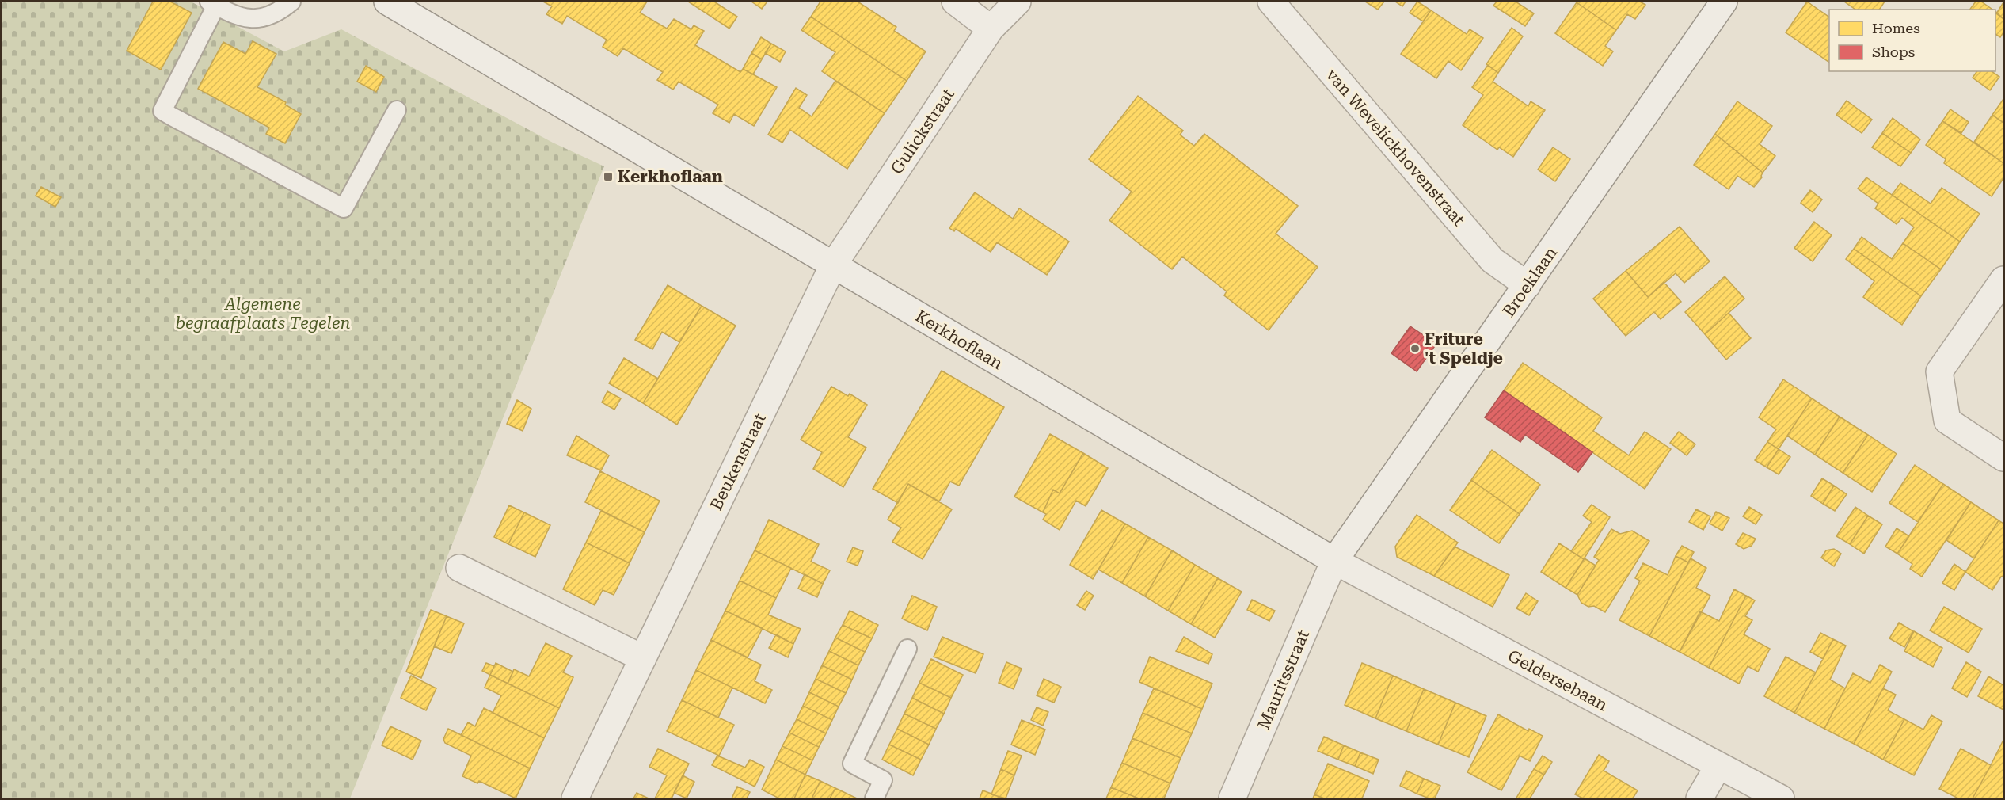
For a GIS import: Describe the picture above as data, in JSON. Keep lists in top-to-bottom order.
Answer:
{
  "streets": {
    "street": [
      "Gulickstraat",
      "van Wevelickhovenstraat",
      "Broeklaan",
      "Kerkhoflaan",
      "Beukenstraat",
      "Mauritsstraat",
      "Geldersebaan"
    ]
  },
  "crossings": [
    ["Gulickstraat", "Kerkhoflaan"],
    ["Gulickstraat", "Beukenstraat"],
    ["van Wevelickhovenstraat", "Broeklaan"],
    ["Broeklaan", "Kerkhoflaan"],
    ["Broeklaan", "Mauritsstraat"],
    ["Broeklaan", "Geldersebaan"],
    ["Kerkhoflaan", "Beukenstraat"],
    ["Kerkhoflaan", "Mauritsstraat"],
    ["Kerkhoflaan", "Geldersebaan"],
    ["Mauritsstraat", "Geldersebaan"]
  ],
  "parks": ["Algemene begraafplaats Tegelen"],
  "places": {
    "transit": ["Kerkhoflaan"],
    "other": ["Friture 't Speldje"]
  },
  "legend": ["Homes", "Shops"]
}
